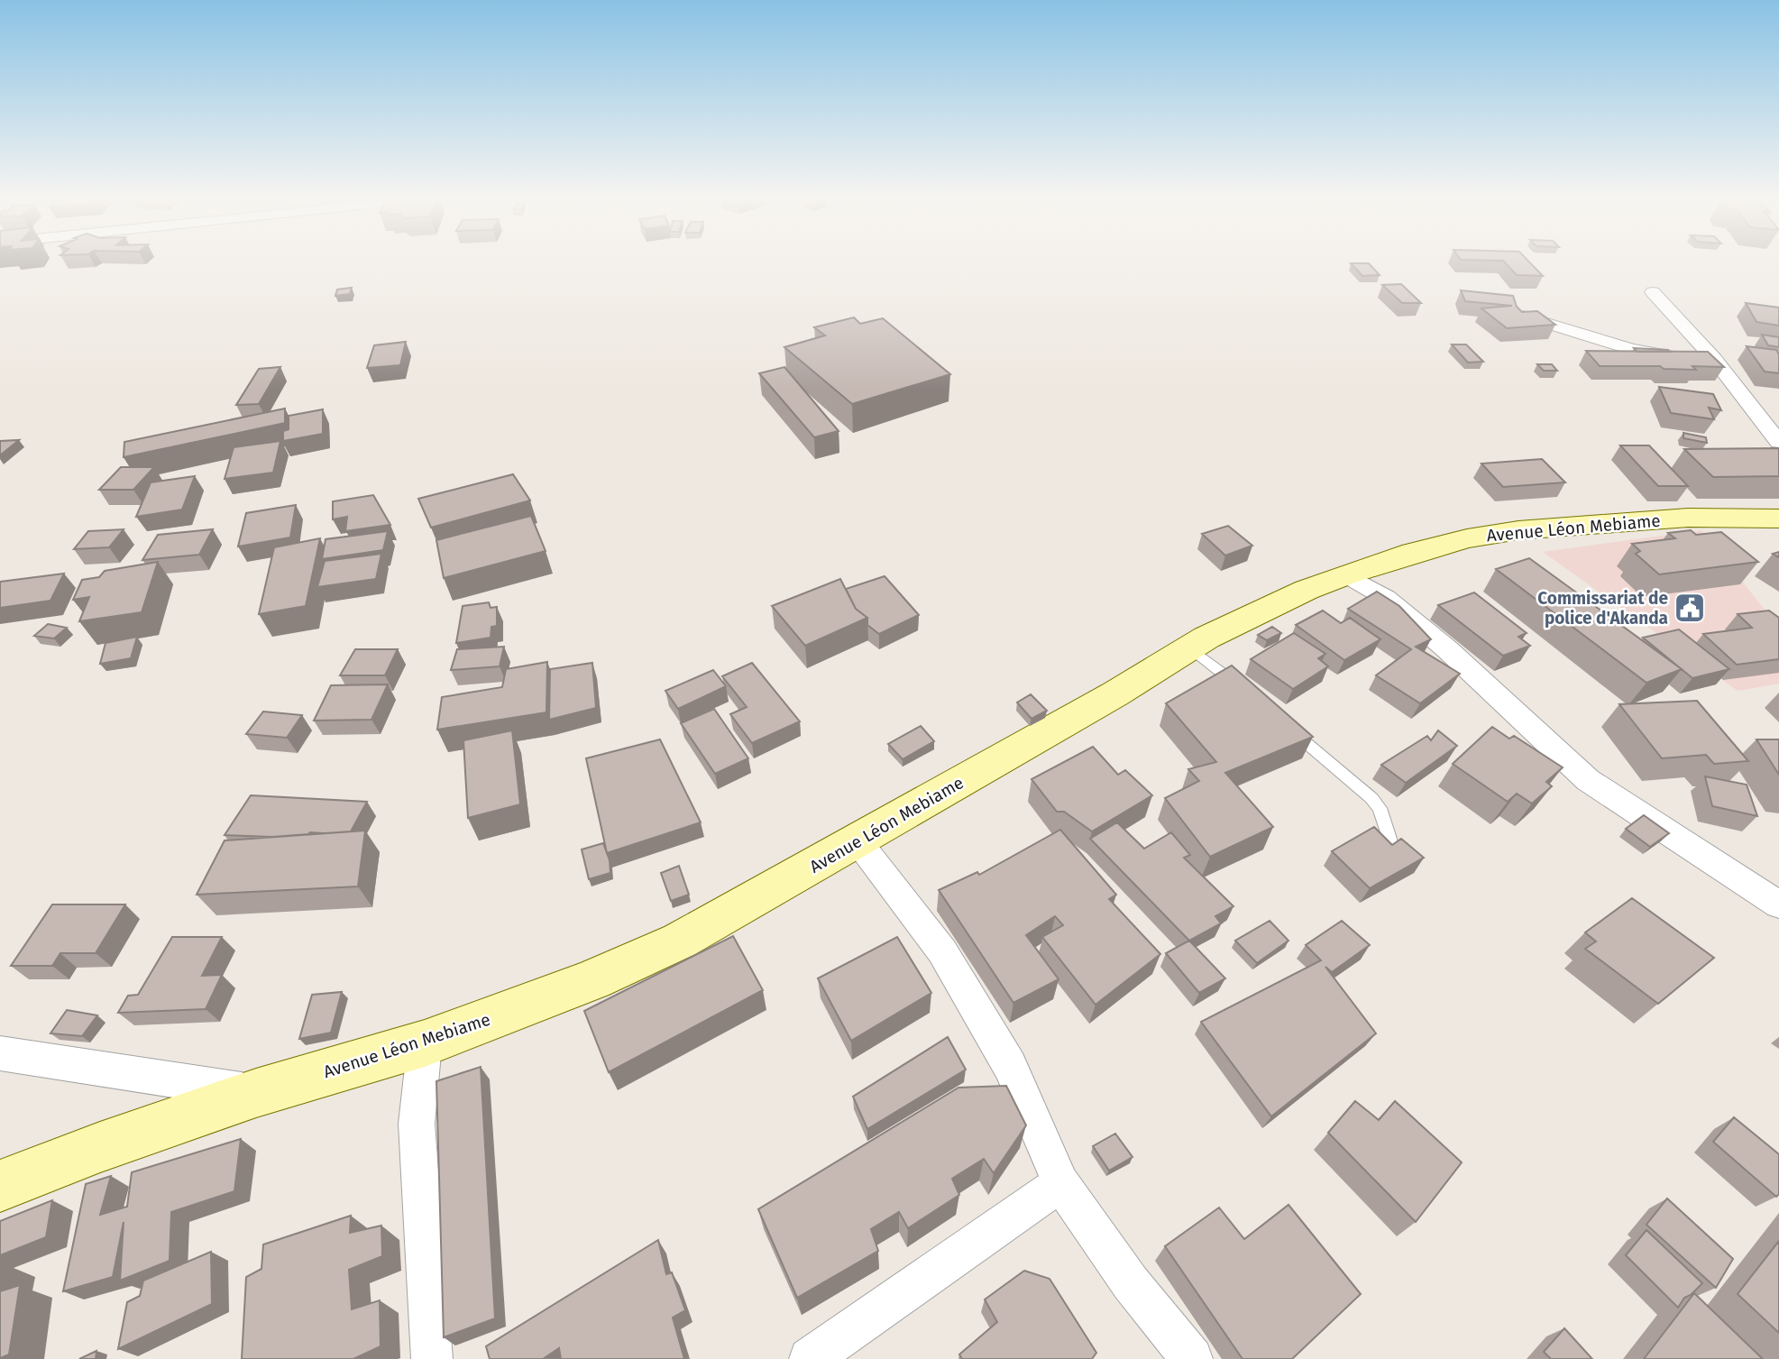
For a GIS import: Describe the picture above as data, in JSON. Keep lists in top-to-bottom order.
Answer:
{
  "streets": {
    "street": ["Avenue Léon Mebiame"]
  },
  "places": {
    "public building": ["Commissariat de police d'Akanda"]
  }
}
